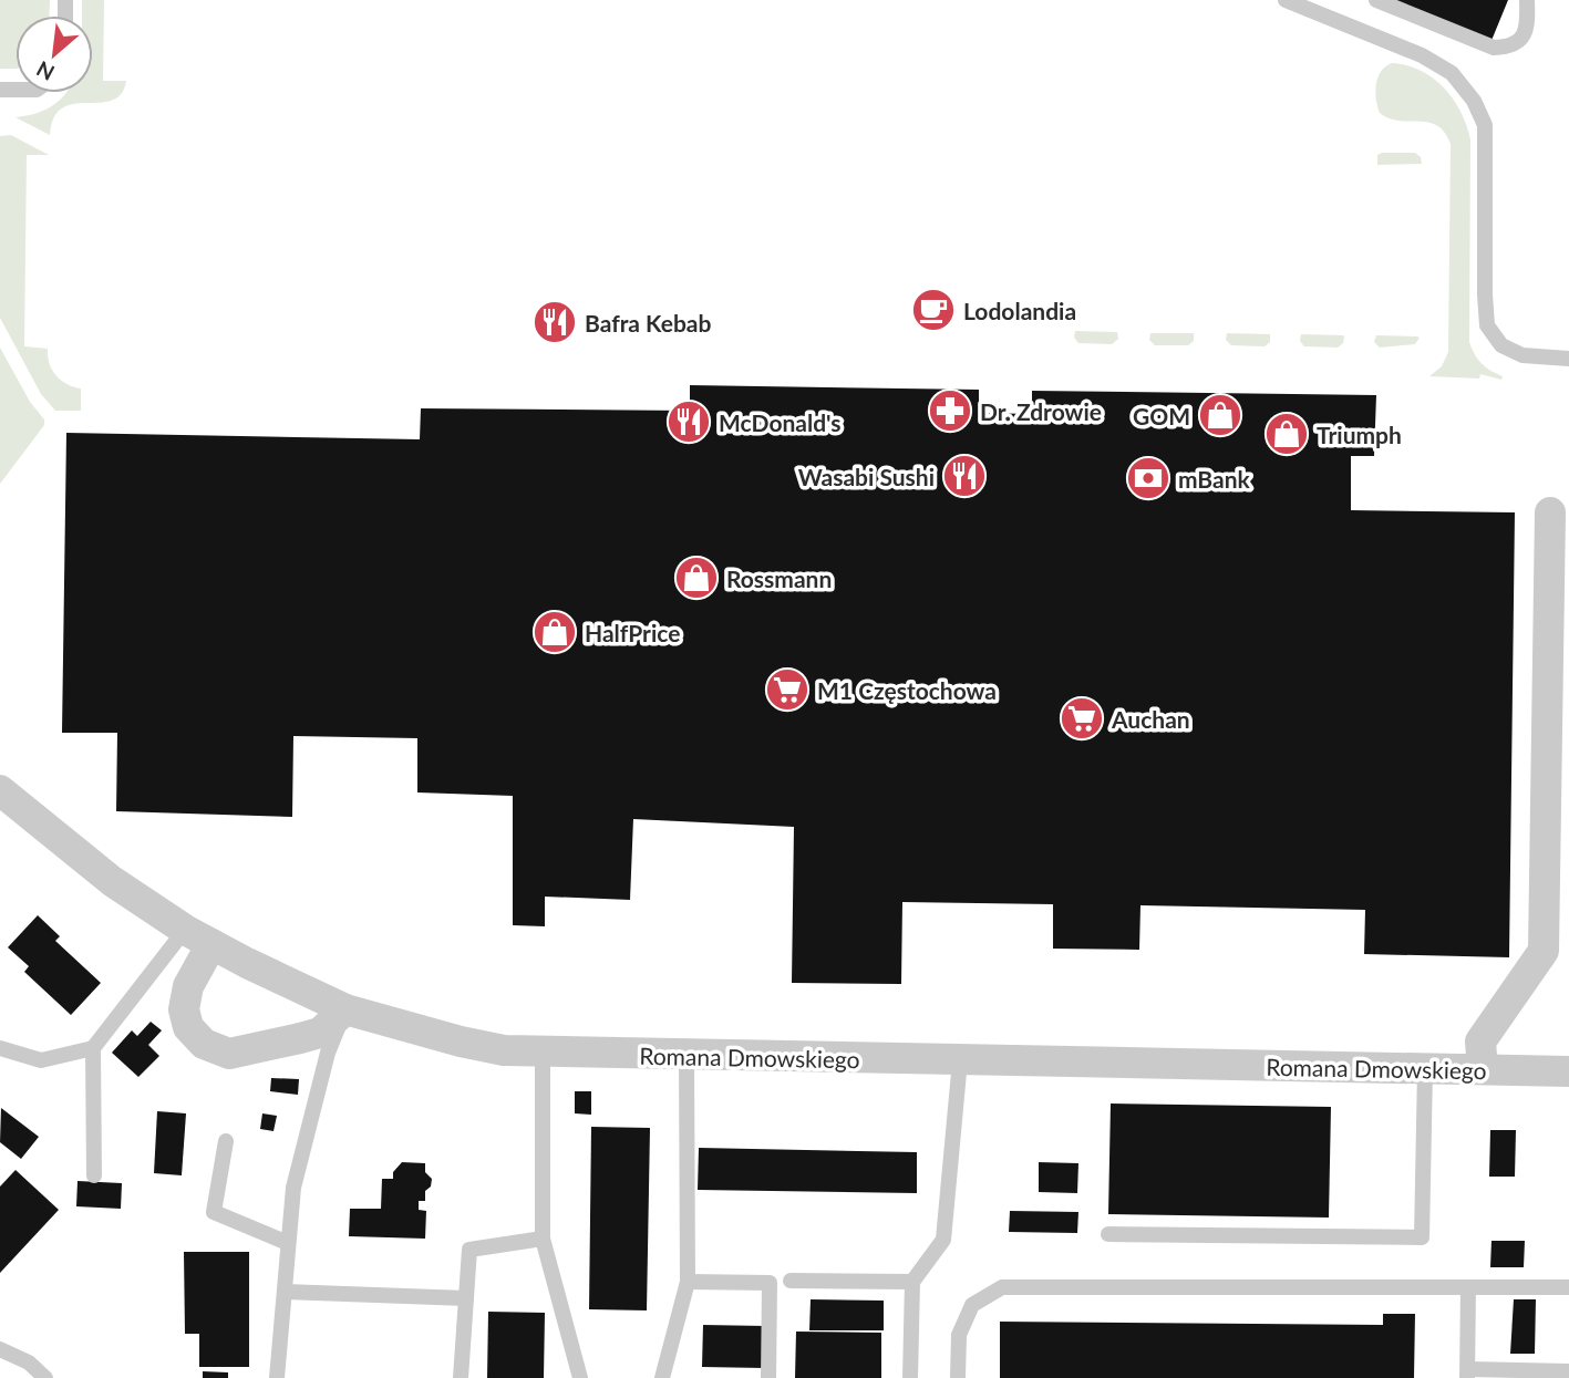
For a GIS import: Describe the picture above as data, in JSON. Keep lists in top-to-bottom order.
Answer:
{
  "streets": {
    "street": ["Romana Dmowskiego"]
  },
  "places": {
    "cafe": ["Lodolandia"],
    "restaurant": ["Bafra Kebab", "McDonald's", "Wasabi Sushi"],
    "pharmacy": ["Dr. Zdrowie"],
    "shop": [
      "GOM",
      "Triumph",
      "Rossmann",
      "HalfPrice"
    ],
    "bank": ["mBank"],
    "supermarket": ["M1 Częstochowa", "Auchan"]
  },
  "north": "bottom left"
}
